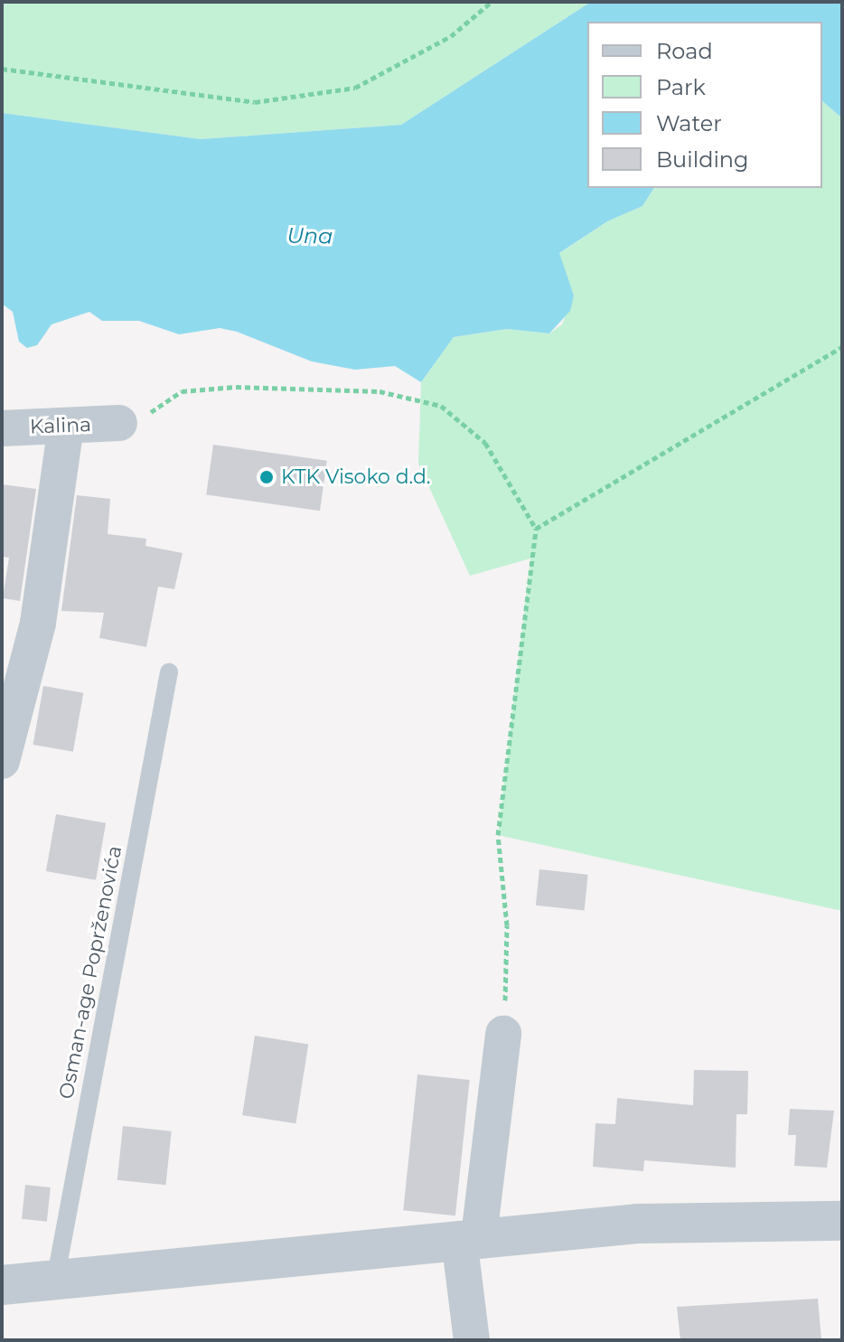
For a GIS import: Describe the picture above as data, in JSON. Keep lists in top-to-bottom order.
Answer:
{
  "streets": {
    "street": ["Kalina"],
    "lane": ["Osman-age Poprženovića"]
  },
  "water": ["Una"],
  "places": ["KTK Visoko d.d."],
  "legend": [
    "Road",
    "Park",
    "Water",
    "Building"
  ]
}
